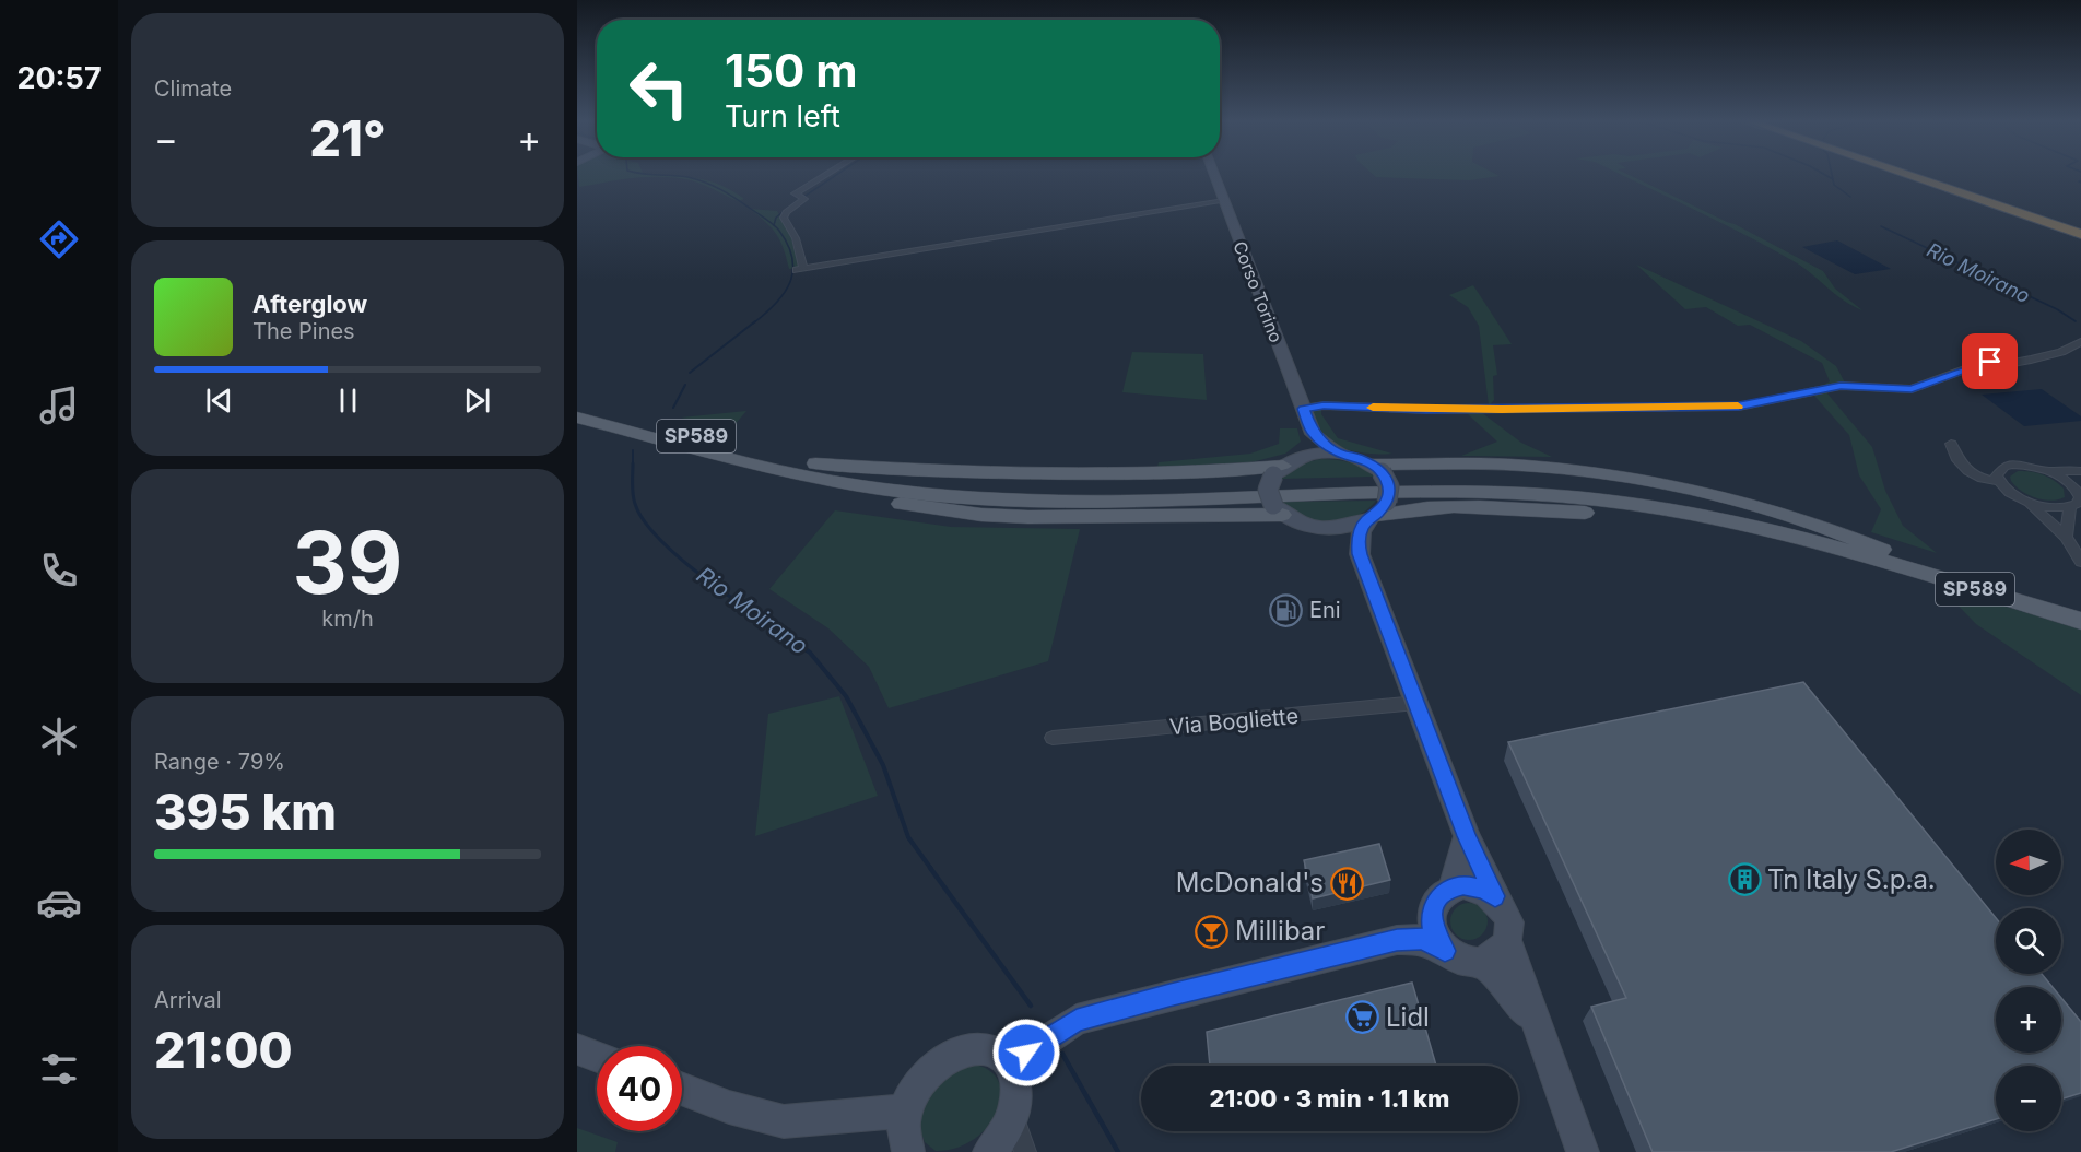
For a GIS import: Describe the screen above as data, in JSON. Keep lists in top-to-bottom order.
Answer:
{
  "streets": {
    "main road": ["Corso Torino", "SP589"],
    "street": ["Via Bogliette"]
  },
  "water": ["Rio Moirano"],
  "places": {
    "fuel station": ["Eni"],
    "building": ["Tn Italy S.p.a."],
    "restaurant": ["McDonald's"],
    "bar": ["Millibar"],
    "supermarket": ["Lidl"]
  },
  "north": "left",
  "page": {
    "tabs": "20:57",
    "tile": [
      "Climate",
      ["39", "km/h"],
      ["Range · 79%", "395 km"],
      ["Arrival", "21:00"]
    ],
    "turn": ["150 m", "Turn left"],
    "heat": ["−", "21°", "+"],
    "song": ["Afterglow", "The Pines"],
    "map_buttons": ["+", "−"],
    "limit": "40",
    "trip": "21:00 · 3 min · 1.1 km"
  }
}
